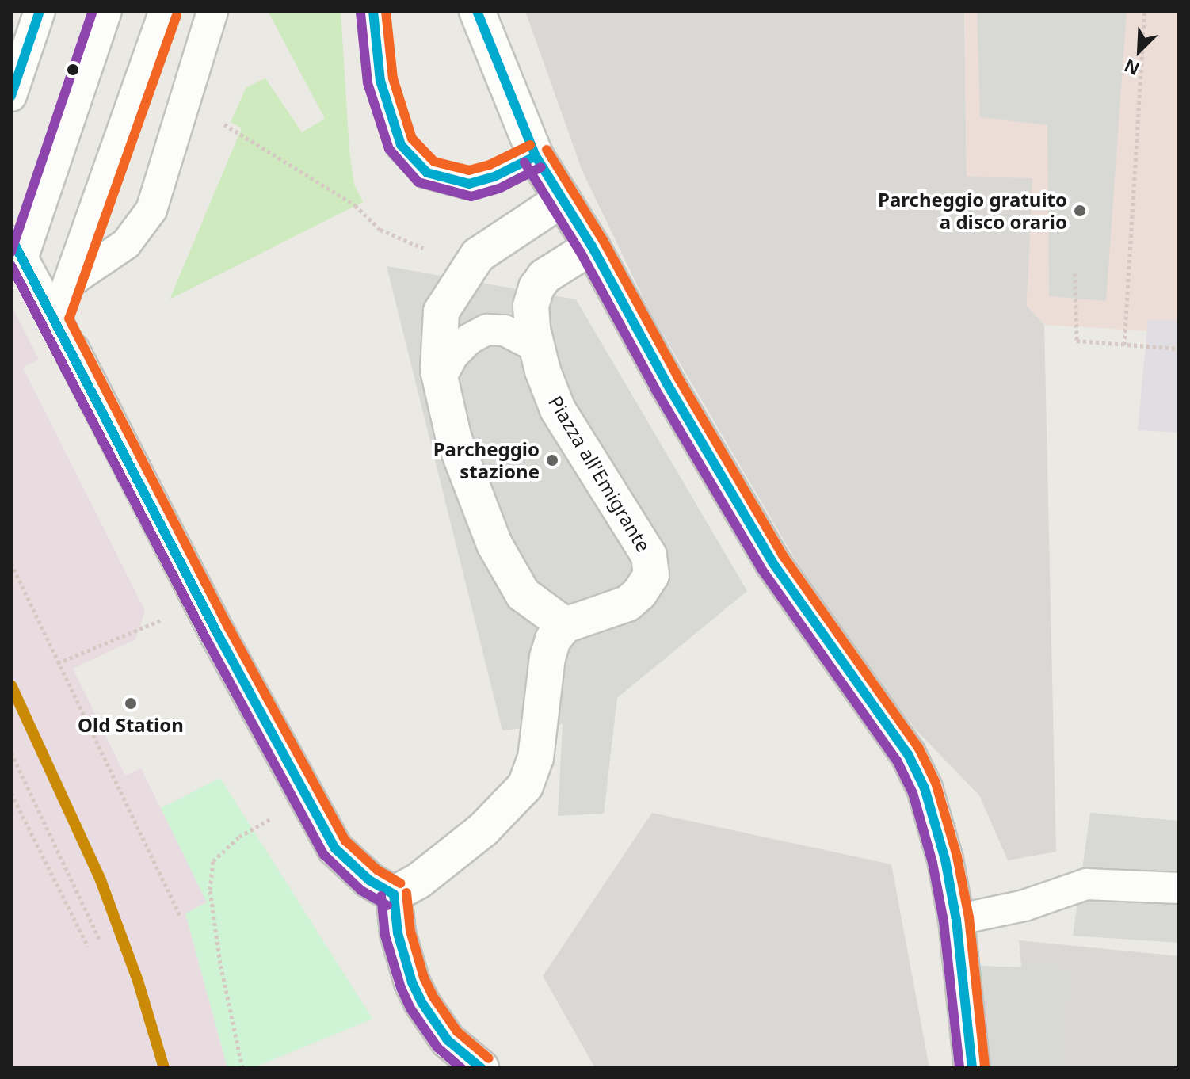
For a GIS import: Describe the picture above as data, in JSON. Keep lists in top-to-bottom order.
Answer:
{
  "streets": {
    "street": ["Piazza all'Emigrante"]
  },
  "places": ["Parcheggio gratuito a disco orario", "Parcheggio stazione", "Old Station"],
  "north": "bottom left"
}
